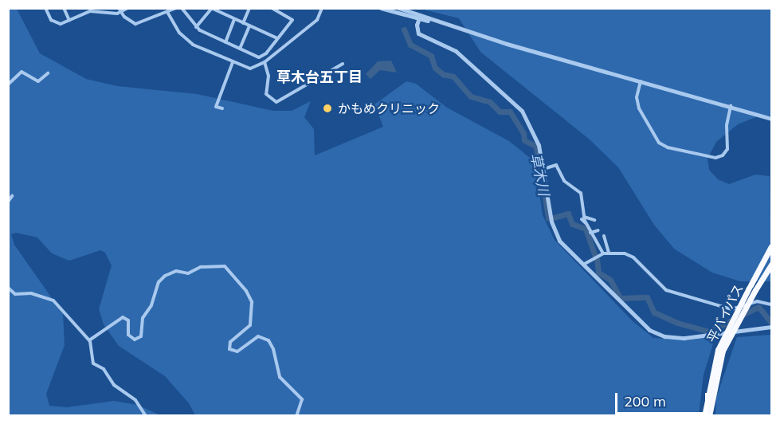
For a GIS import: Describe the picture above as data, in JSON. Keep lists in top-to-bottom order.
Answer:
{
  "streets": {
    "highway": ["平バイパス"]
  },
  "districts": ["草木台五丁目"],
  "water": ["草木川"],
  "places": ["かもめクリニック"],
  "scale_bar": "200 m"
}
